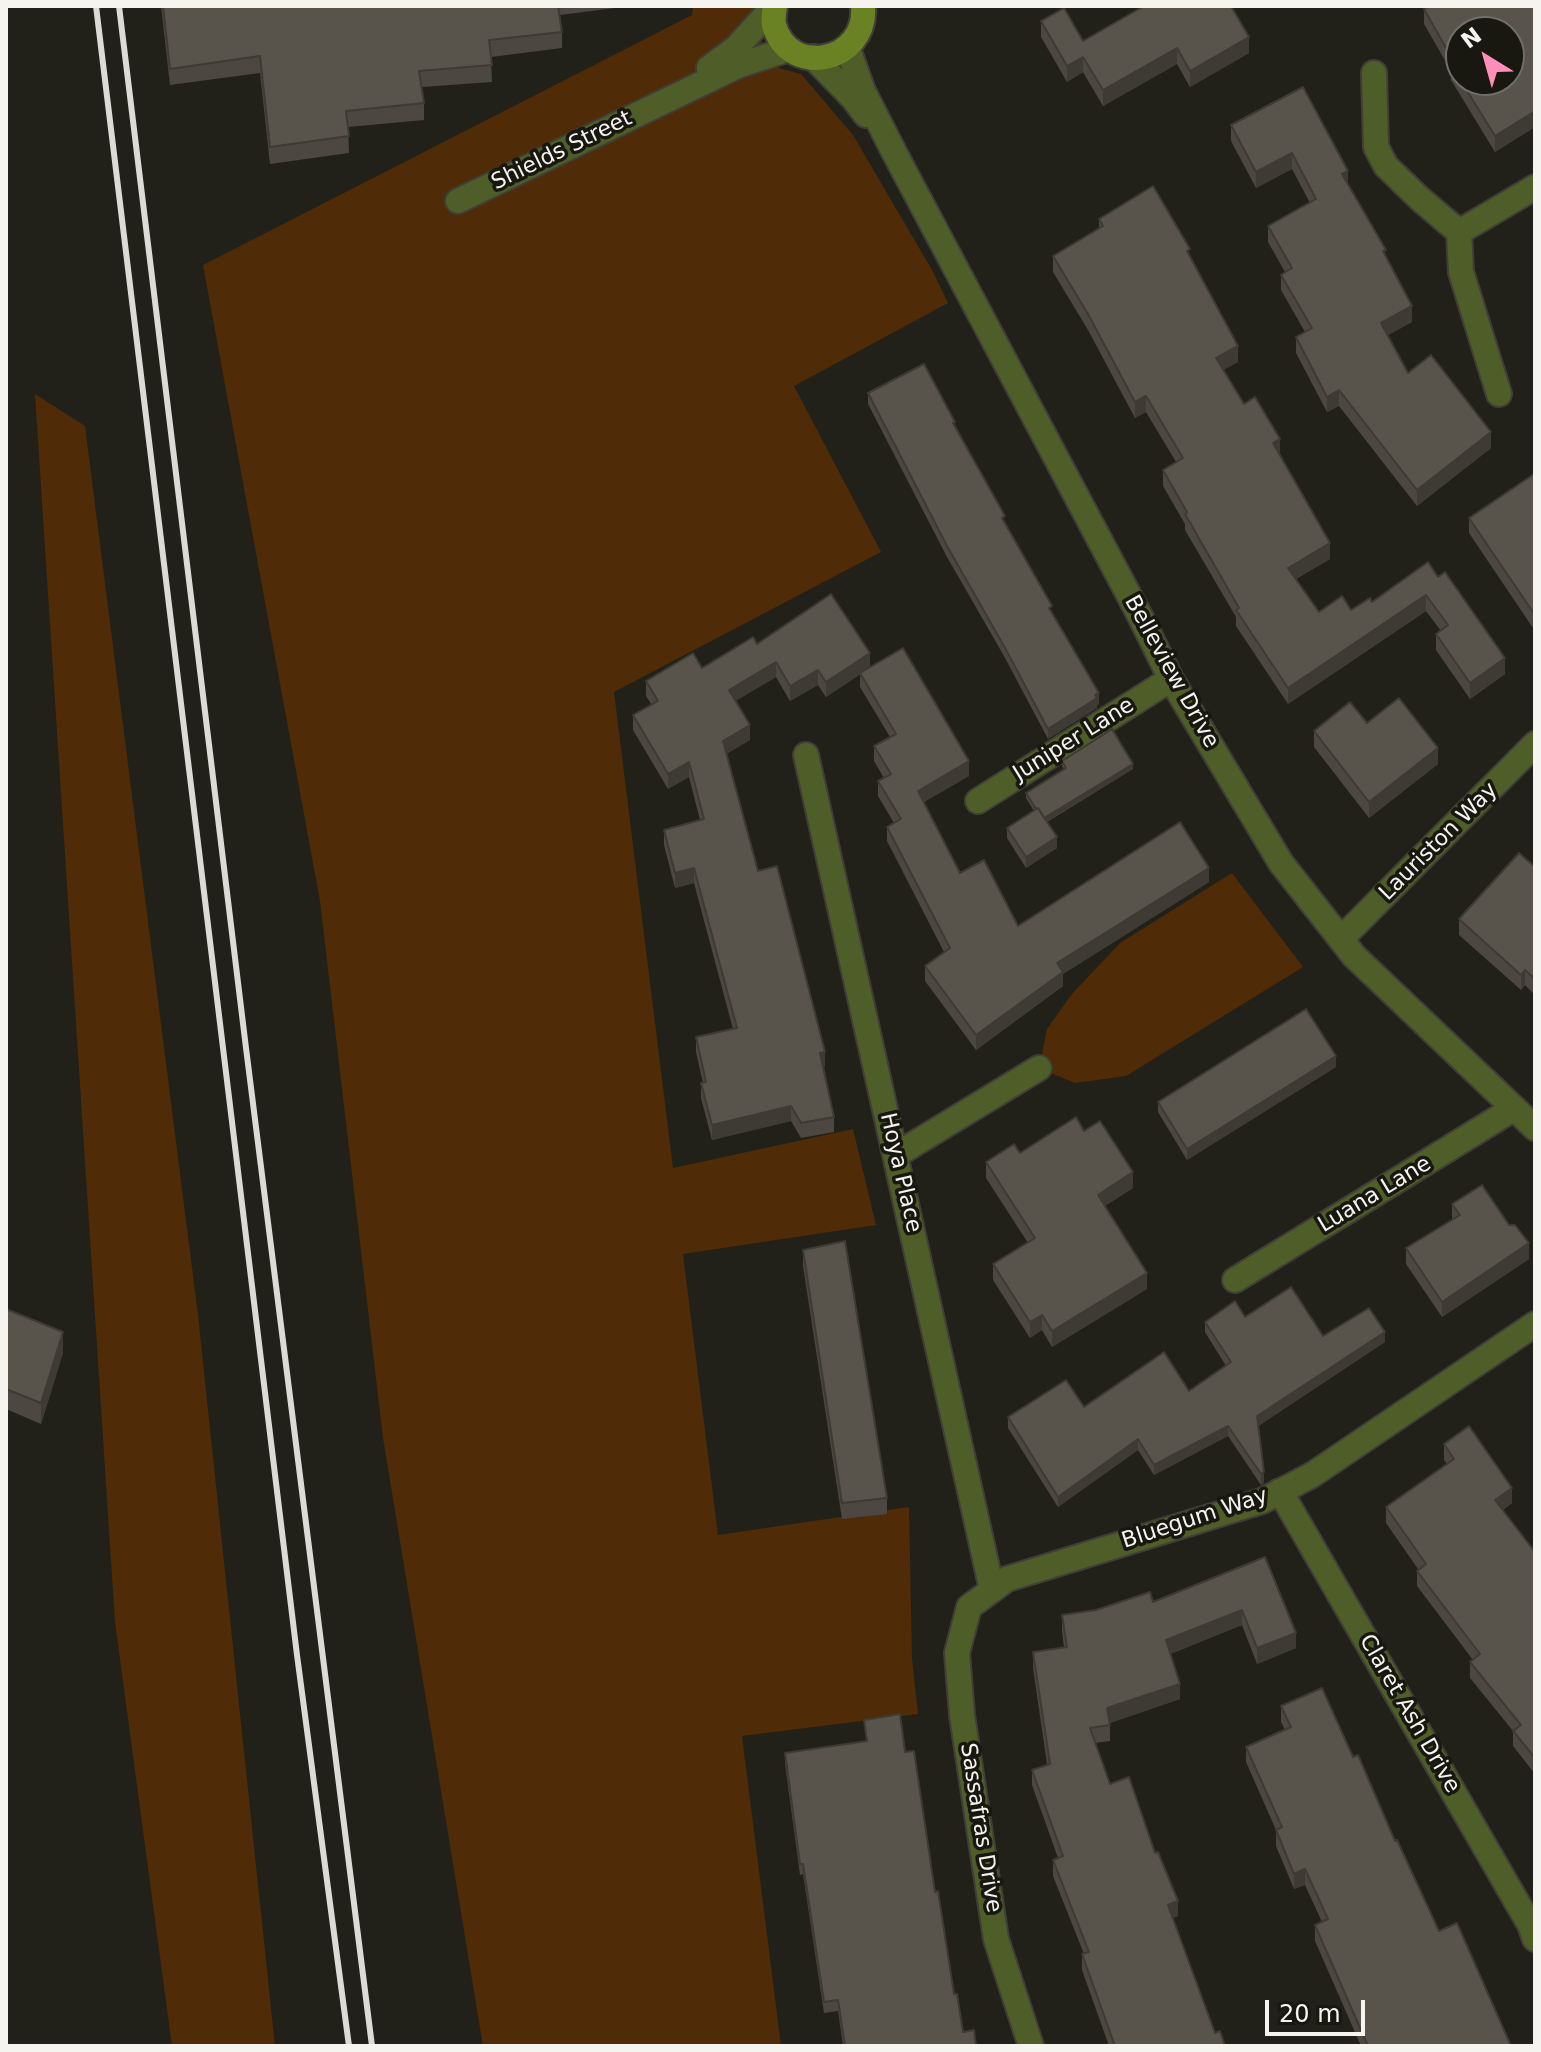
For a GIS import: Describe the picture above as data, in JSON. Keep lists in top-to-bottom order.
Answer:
{
  "streets": {
    "street": [
      "Shields Street",
      "Belleview Drive",
      "Juniper Lane",
      "Lauriston Way",
      "Hoya Place",
      "Luana Lane",
      "Bluegum Way",
      "Claret Ash Drive",
      "Sassafras Drive"
    ]
  },
  "crossings": [
    ["Belleview Drive", "Juniper Lane"],
    ["Belleview Drive", "Lauriston Way"],
    ["Belleview Drive", "Luana Lane"],
    ["Hoya Place", "Bluegum Way"],
    ["Bluegum Way", "Claret Ash Drive"],
    ["Bluegum Way", "Sassafras Drive"]
  ],
  "scale_bar": "20 m",
  "north": "top left"
}
